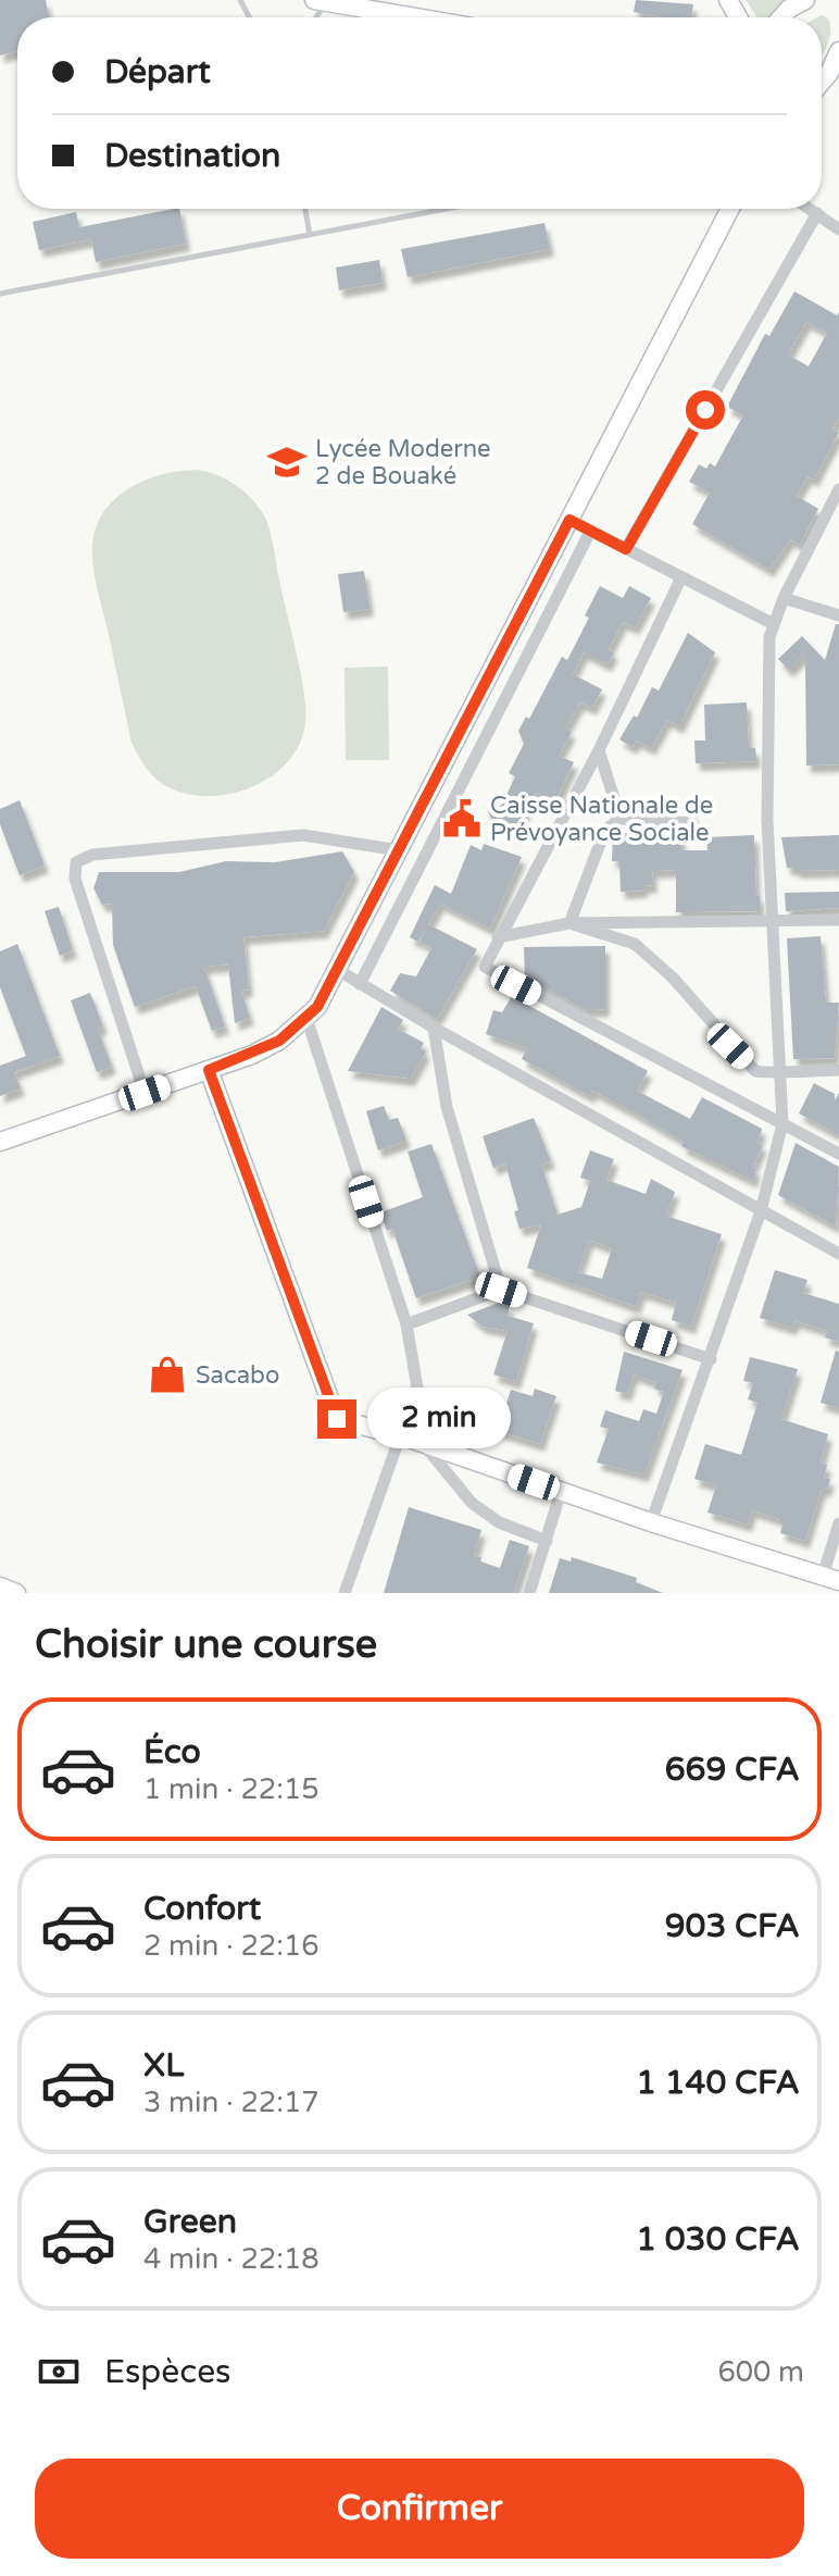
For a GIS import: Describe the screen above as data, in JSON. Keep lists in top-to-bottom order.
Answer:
{
  "places": {
    "school or university": ["Lycée Moderne 2 de Bouaké"],
    "public building": ["Caisse Nationale de Prévoyance Sociale"],
    "shop": ["Sacabo"]
  },
  "page": {
    "banner": ["Départ", "Destination"],
    "bubble": "2 min",
    "heading": "Choisir une course",
    "list": [
      {
        "name": "Éco",
        "note": "1 min · 22:15",
        "value": "669 CFA"
      },
      {
        "name": "Confort",
        "note": "2 min · 22:16",
        "value": "903 CFA"
      },
      {
        "name": "XL",
        "note": "3 min · 22:17",
        "value": "1 140 CFA"
      },
      {
        "name": "Green",
        "note": "4 min · 22:18",
        "value": "1 030 CFA"
      }
    ],
    "pay": ["Espèces", "600 m"],
    "buttons": "Confirmer"
  }
}
